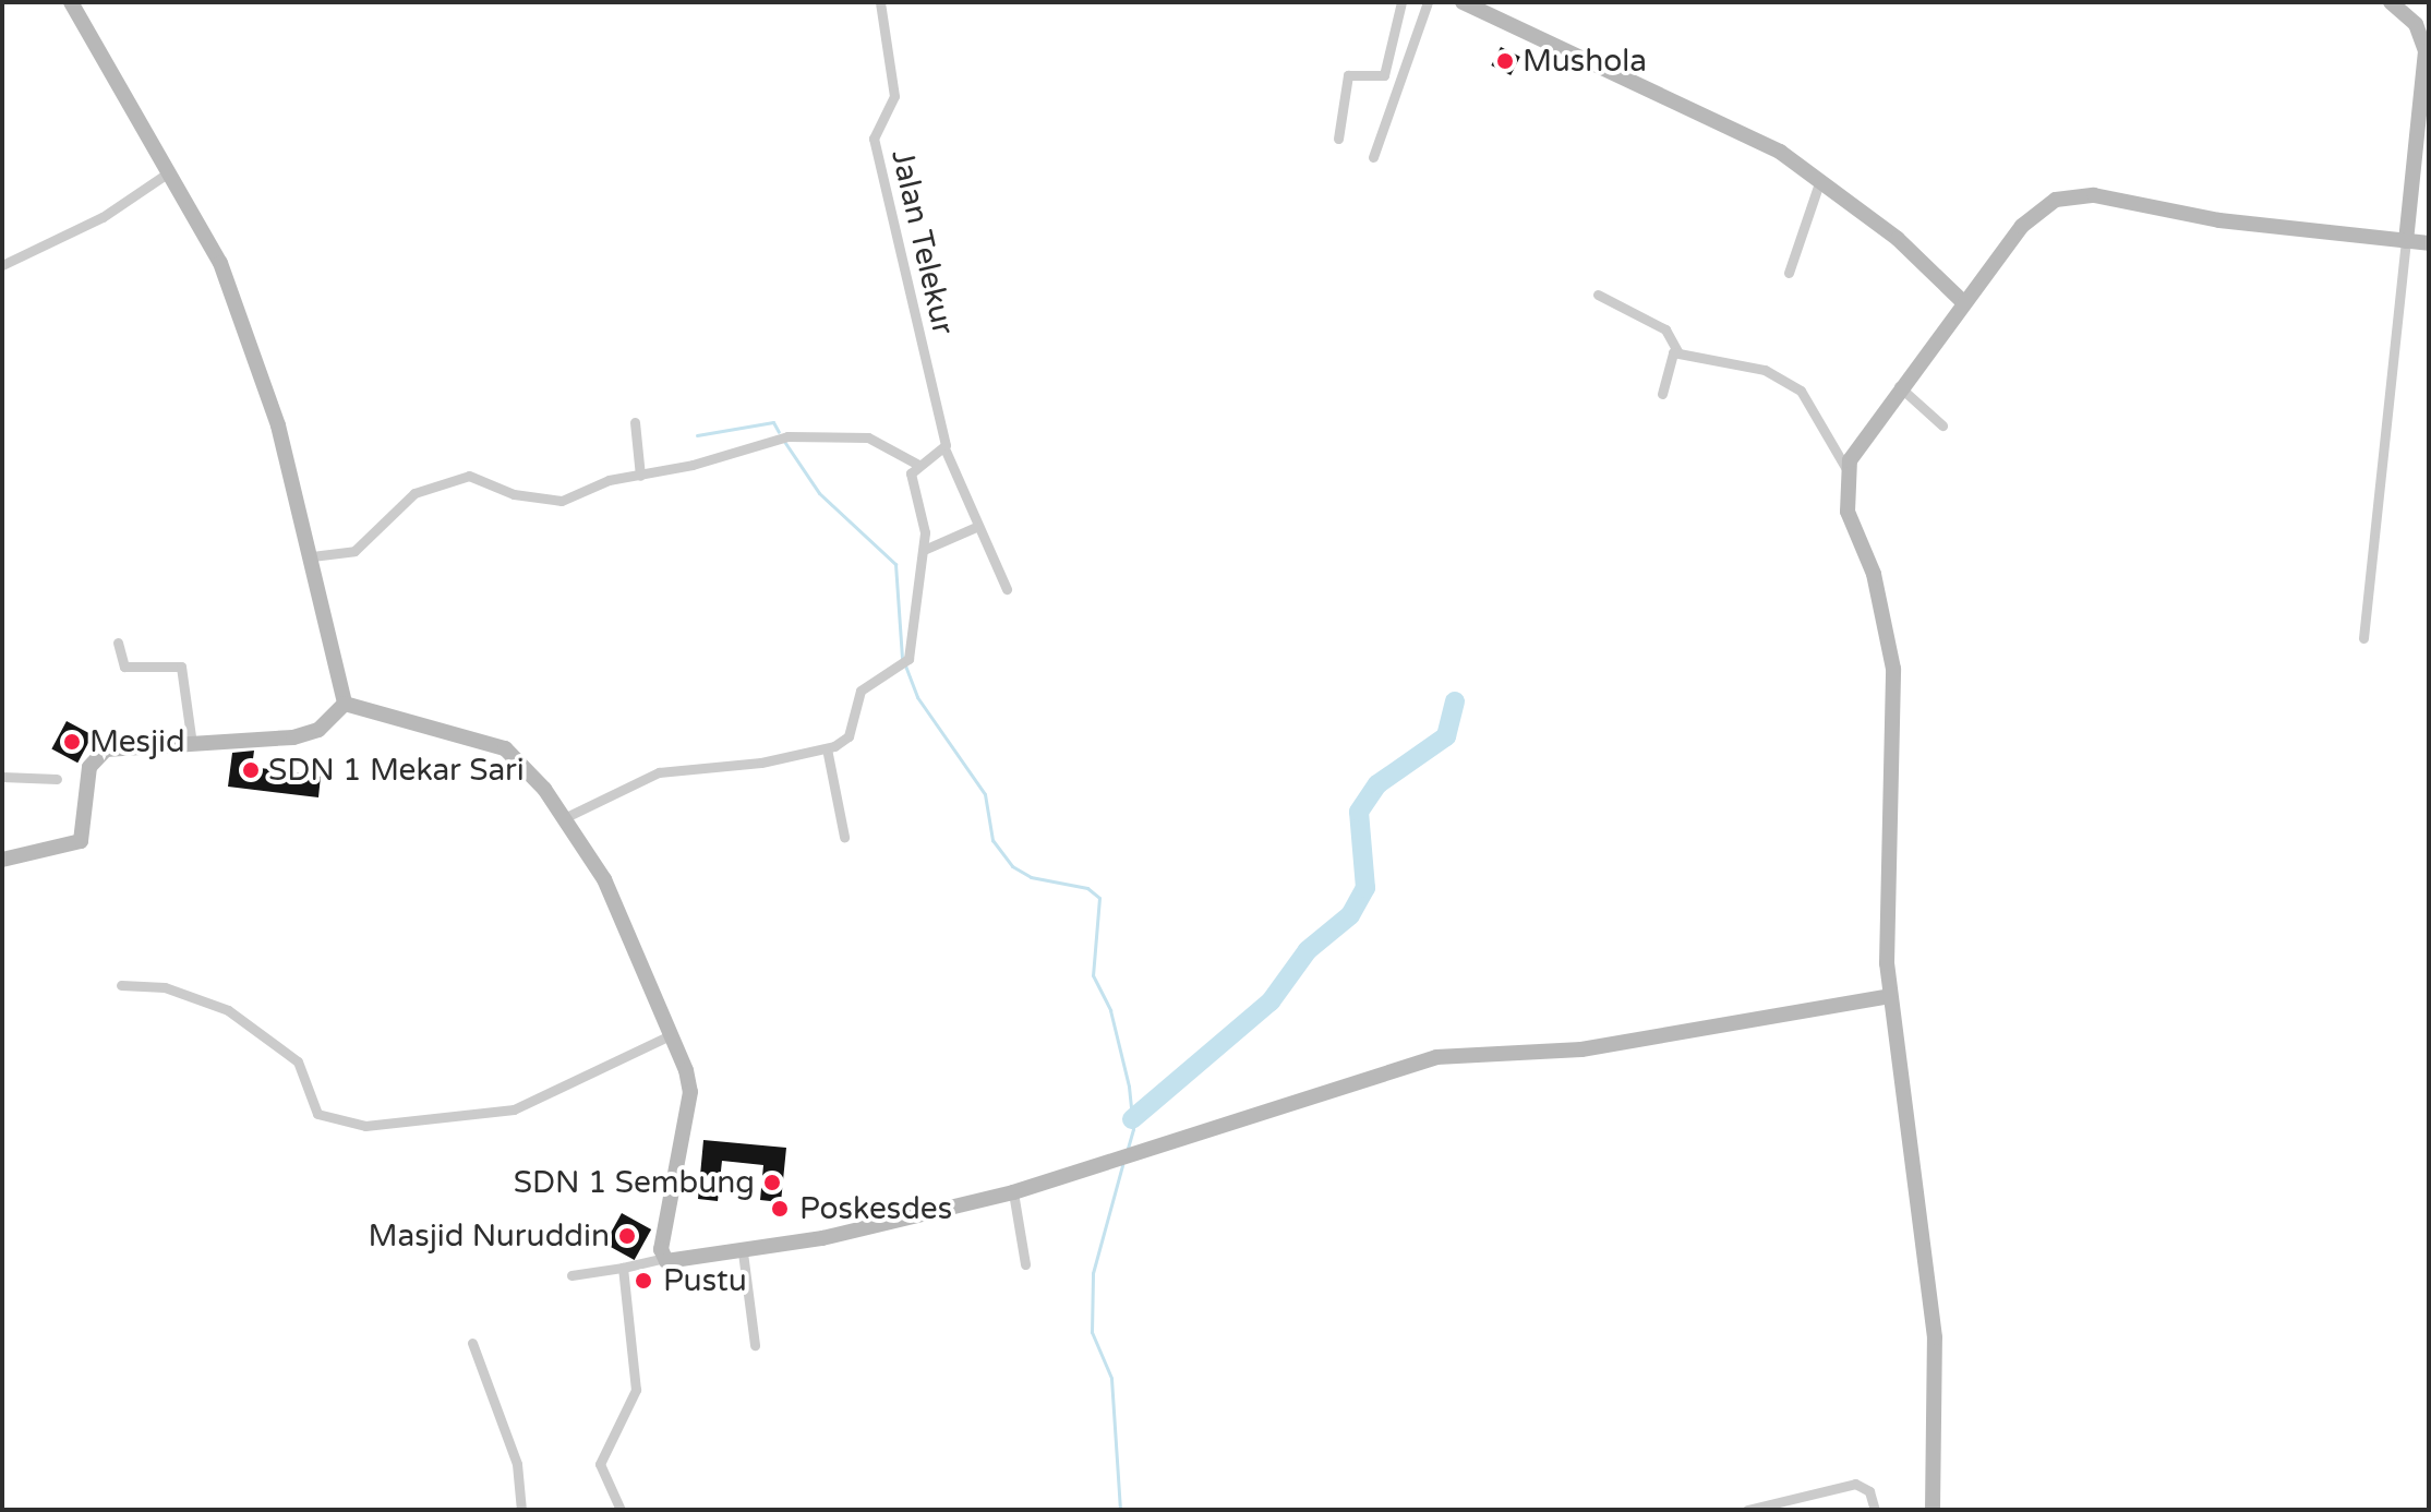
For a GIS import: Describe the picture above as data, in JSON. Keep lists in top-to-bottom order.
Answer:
{
  "streets": {
    "street": ["Jalan Telekur"]
  },
  "places": [
    "Mushola",
    "Mesjid",
    "SDN 1 Mekar Sari",
    "SDN 1 Sembung",
    "Poskesdes",
    "Masjid Nuruddin",
    "Pustu"
  ]
}
